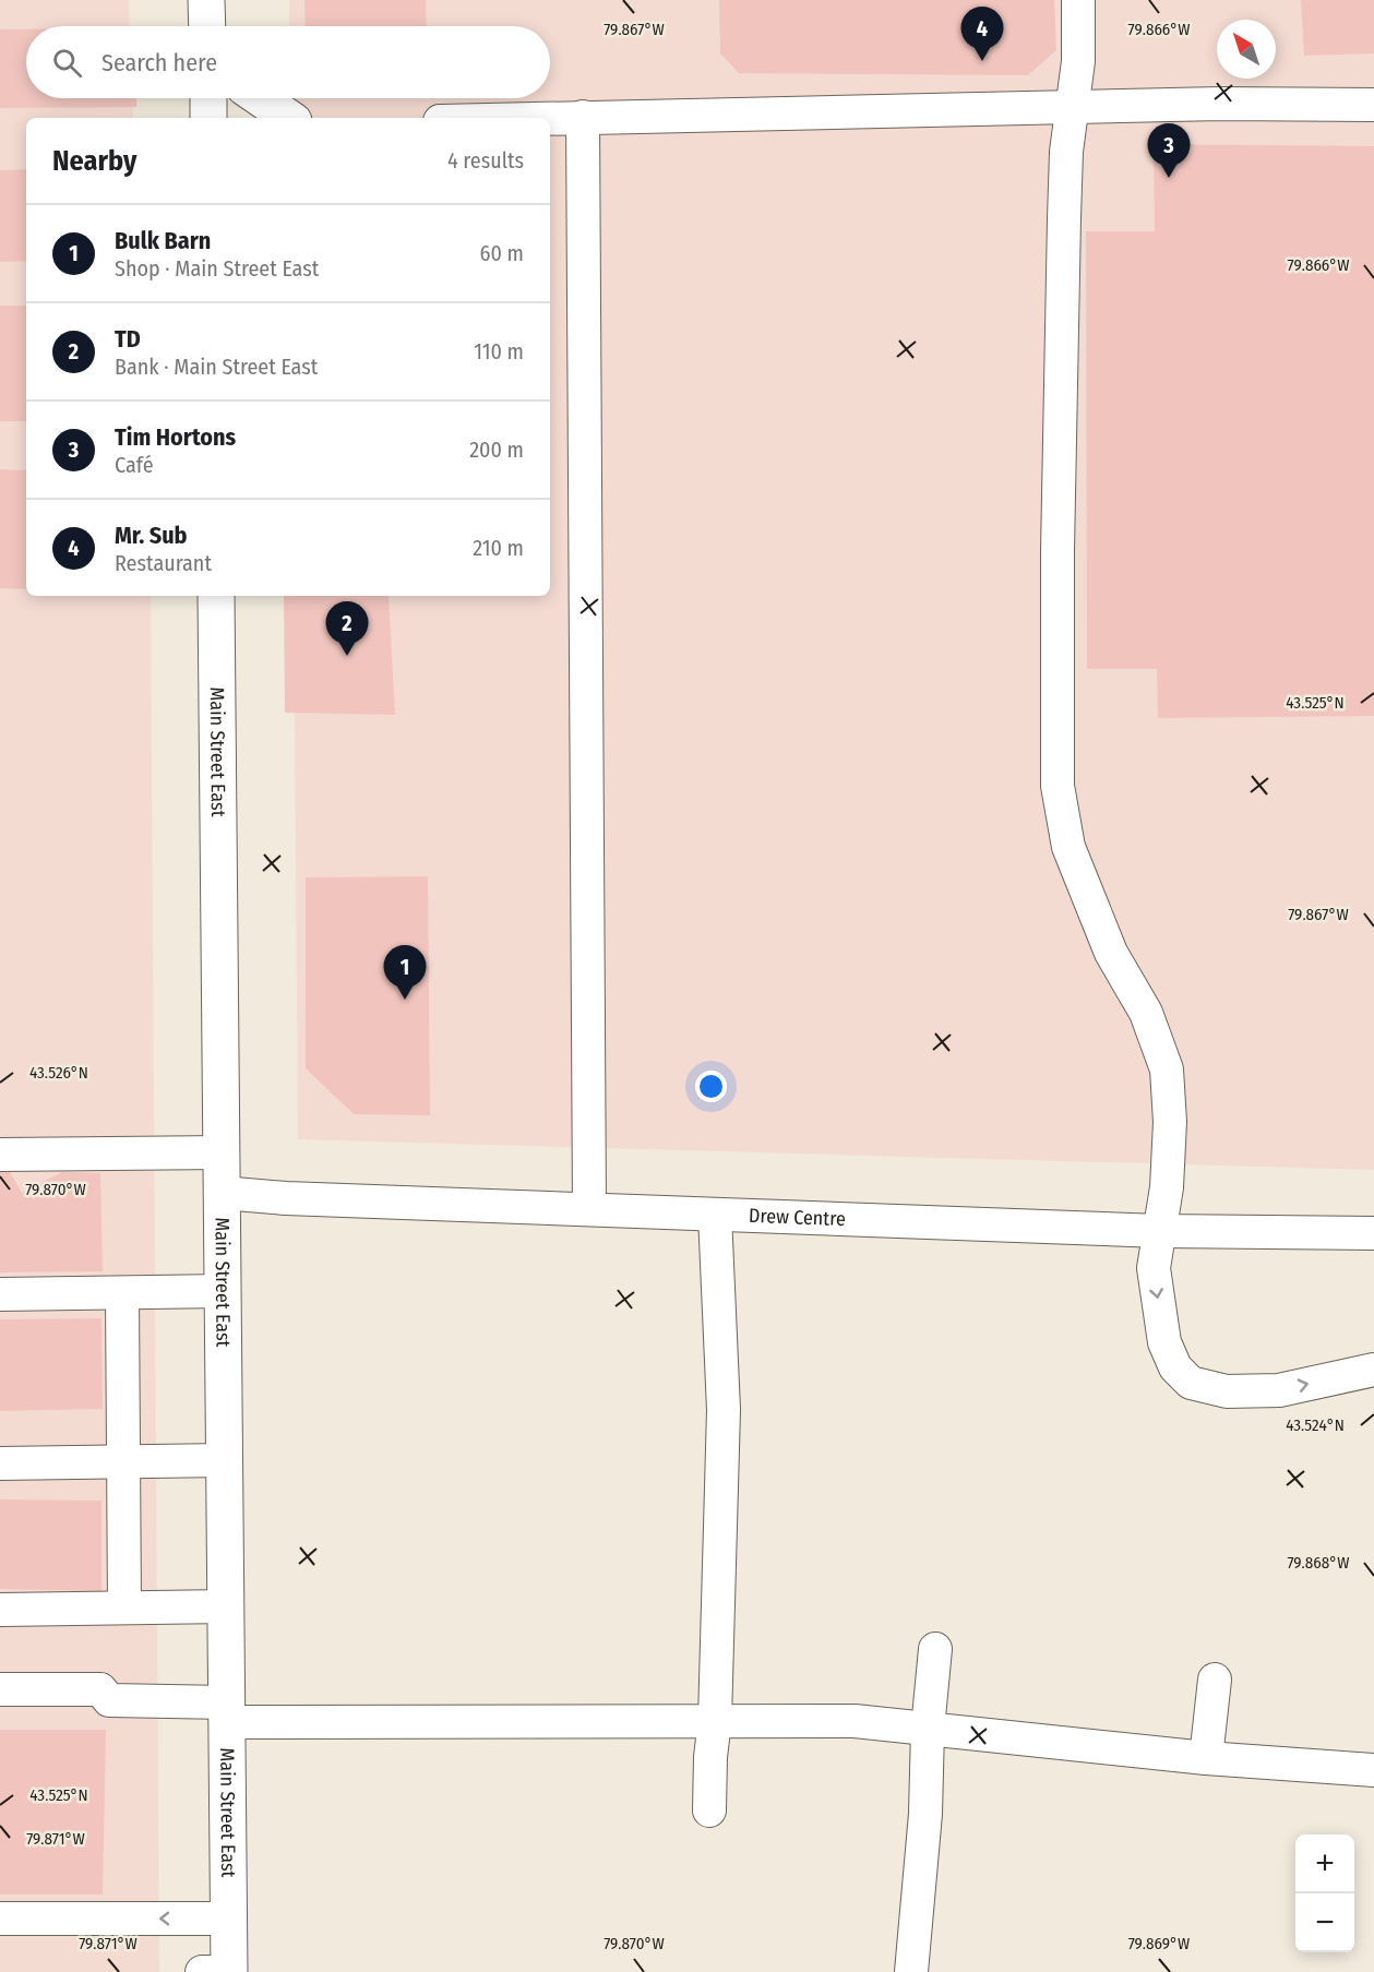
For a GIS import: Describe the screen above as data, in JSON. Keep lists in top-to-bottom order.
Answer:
{
  "streets": {
    "main road": ["Main Street East"],
    "street": ["Drew Centre"]
  },
  "crossings": [
    ["Main Street East", "Drew Centre"]
  ],
  "north": "top left",
  "page": {
    "pins": [
      "4",
      "3",
      "2",
      "1"
    ],
    "search": "Search here",
    "heading": ["Nearby", "4 results"],
    "list": [
      {
        "mark": "1",
        "name": "Bulk Barn",
        "note": "Shop · Main Street East",
        "value": "60 m"
      },
      {
        "mark": "2",
        "name": "TD",
        "note": "Bank · Main Street East",
        "value": "110 m"
      },
      {
        "mark": "3",
        "name": "Tim Hortons",
        "note": "Café",
        "value": "200 m"
      },
      {
        "mark": "4",
        "name": "Mr. Sub",
        "note": "Restaurant",
        "value": "210 m"
      }
    ],
    "map_buttons": ["+", "−"]
  },
  "coordinates": [
    "79.866°W",
    "79.867°W",
    "43.525°N",
    "43.526°N",
    "79.870°W",
    "43.524°N",
    "79.868°W",
    "79.871°W",
    "79.869°W"
  ]
}
